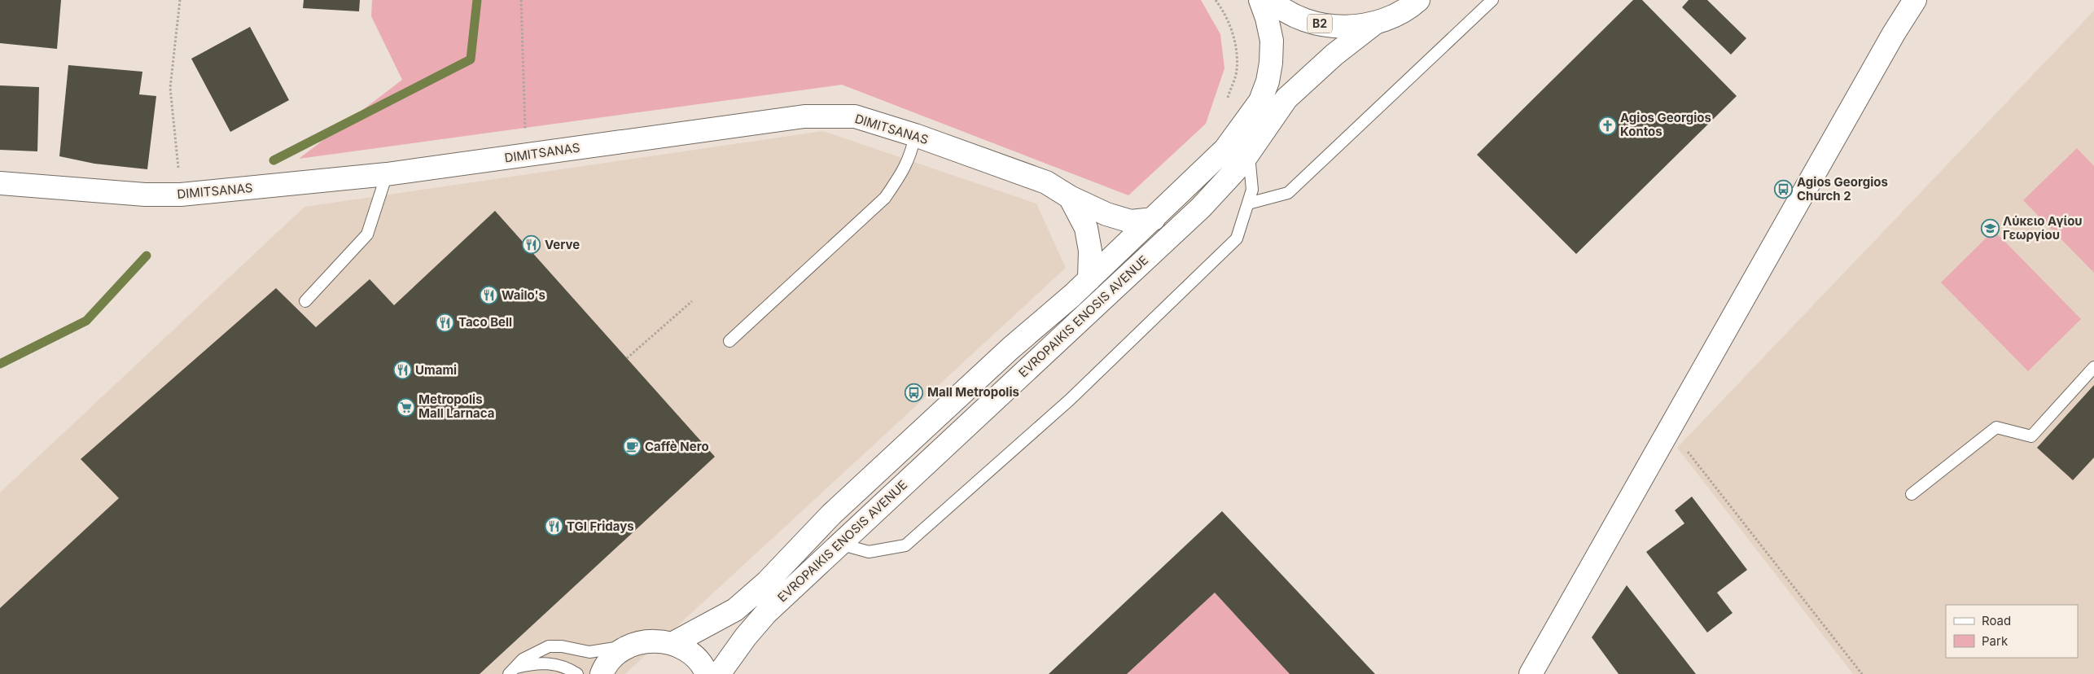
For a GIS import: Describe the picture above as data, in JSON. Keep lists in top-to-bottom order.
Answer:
{
  "streets": {
    "main road": ["B2", "DIMITSANAS", "EVROPAIKIS ENOSIS AVENUE"]
  },
  "crossings": [
    ["B2", "EVROPAIKIS ENOSIS AVENUE"],
    ["DIMITSANAS", "EVROPAIKIS ENOSIS AVENUE"]
  ],
  "places": {
    "church": ["Agios Georgios Kontos"],
    "bus stop": ["Agios Georgios Church 2", "Mall Metropolis"],
    "school or university": ["Λύκειο Αγίου Γεωργίου"],
    "restaurant": [
      "Verve",
      "Wailo's",
      "Taco Bell",
      "Umami",
      "TGI Fridays"
    ],
    "supermarket": ["Metropolis Mall Larnaca"],
    "cafe": ["Caffè Nero"]
  },
  "legend": ["Road", "Park"]
}
